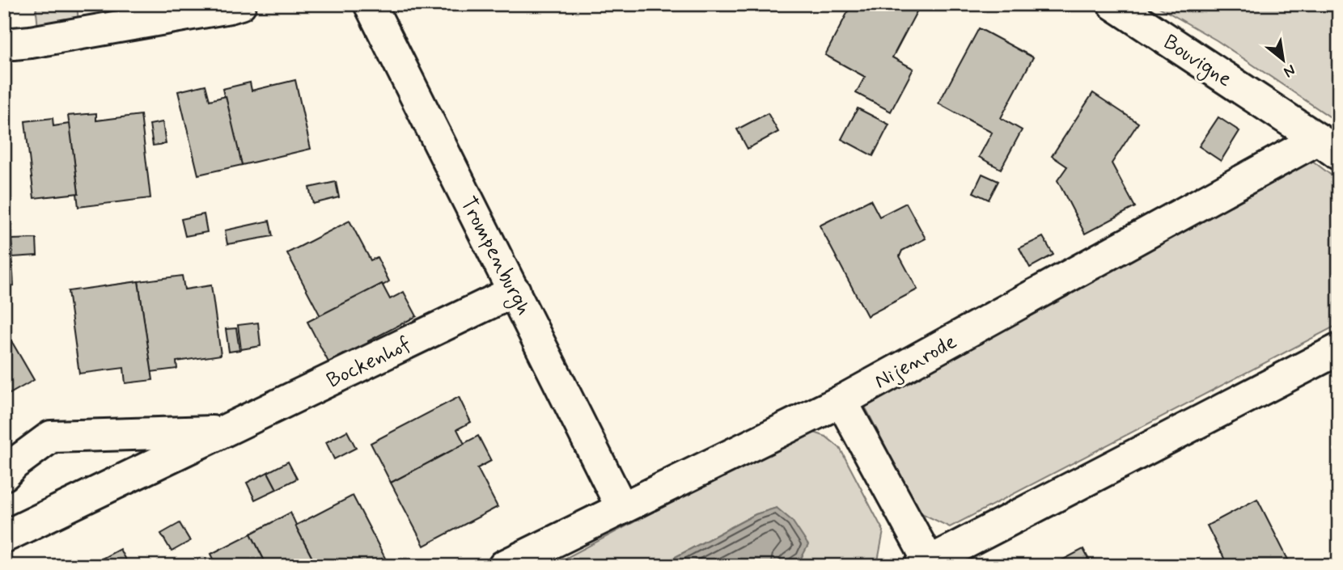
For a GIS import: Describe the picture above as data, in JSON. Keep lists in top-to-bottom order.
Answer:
{
  "streets": {
    "street": [
      "Bouvigne",
      "Trompenburgh",
      "Nijenrode",
      "Bockenhof"
    ]
  },
  "crossings": [
    ["Bouvigne", "Nijenrode"],
    ["Trompenburgh", "Nijenrode"],
    ["Trompenburgh", "Bockenhof"]
  ],
  "north": "bottom right"
}
